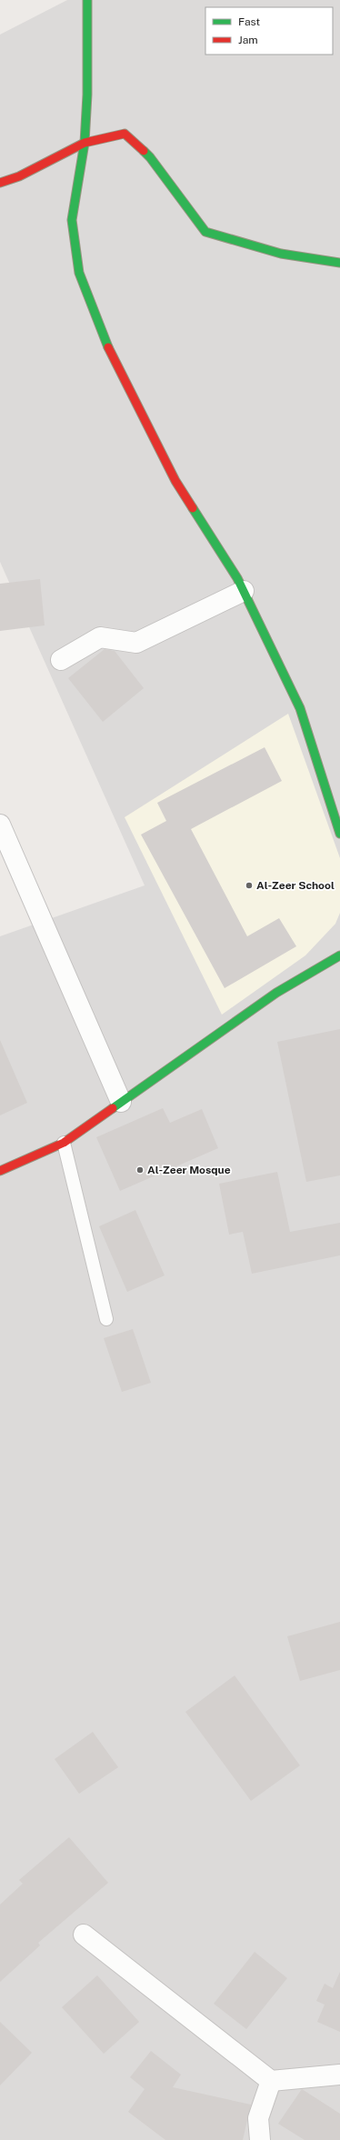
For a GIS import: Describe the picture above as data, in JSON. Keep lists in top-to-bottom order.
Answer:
{
  "places": ["Al-Zeer School", "Al-Zeer Mosque"],
  "legend": ["Fast", "Jam"]
}
